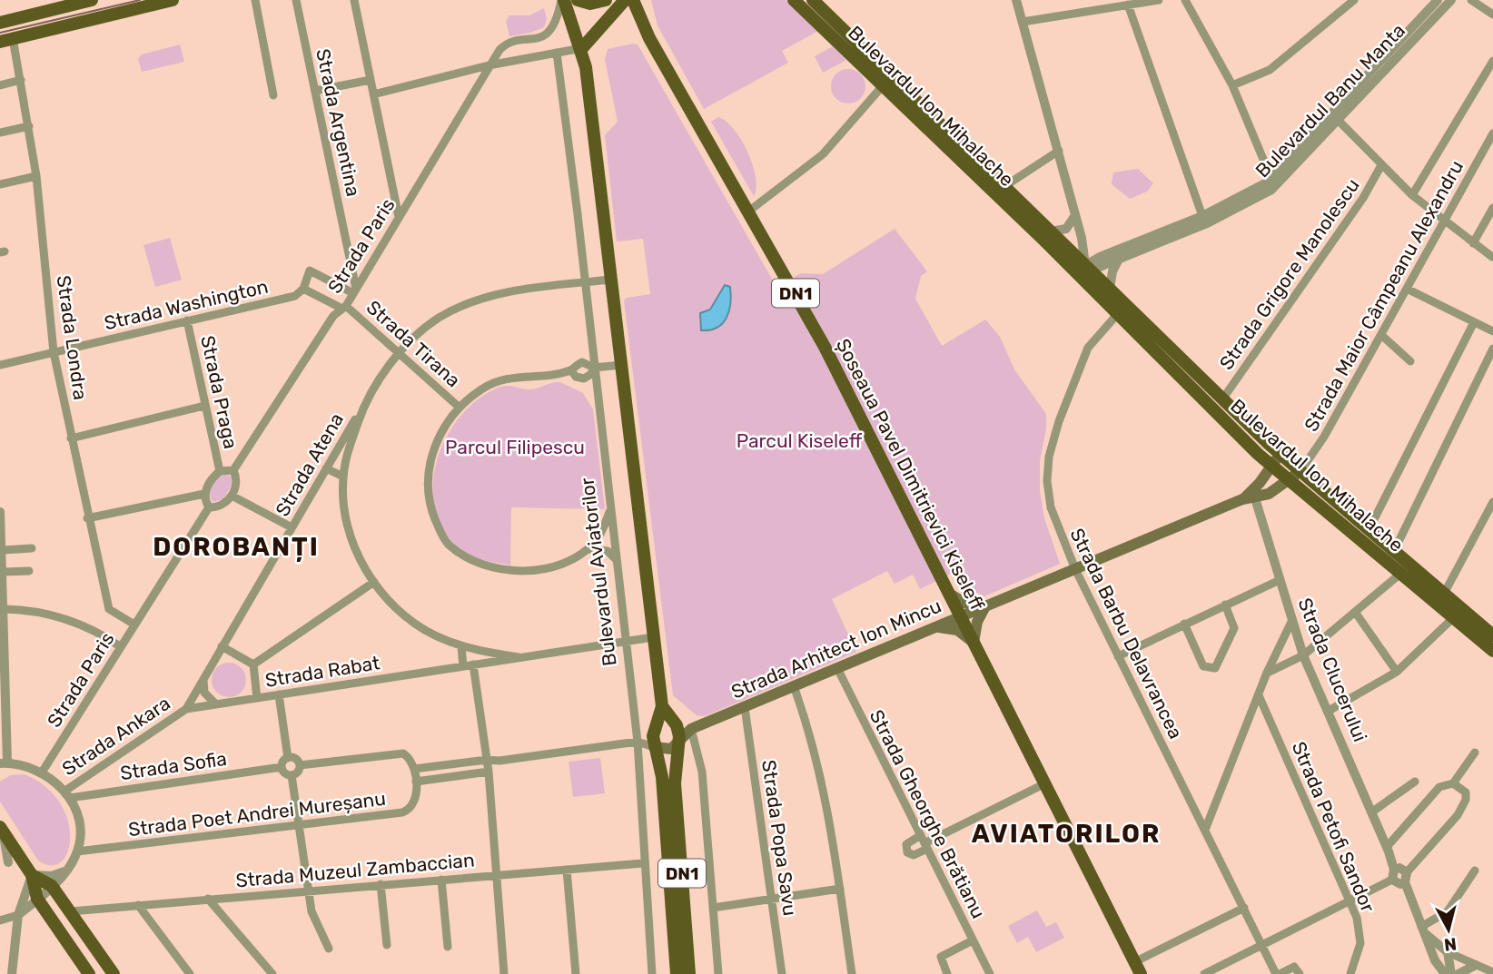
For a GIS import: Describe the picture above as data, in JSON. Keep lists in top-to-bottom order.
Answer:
{
  "streets": {
    "main road": [
      "Bulevardul Ion Mihalache",
      "DN1",
      "Șoseaua Pavel Dimitrievici Kiseleff",
      "Strada Arhitect Ion Mincu"
    ],
    "street": [
      "Bulevardul Banu Manta",
      "Strada Argentina",
      "Strada Paris",
      "Strada Grigore Manolescu",
      "Strada Maior Câmpeanu Alexandru",
      "Strada Washington",
      "Strada Londra",
      "Strada Tirana",
      "Strada Praga",
      "Strada Atena",
      "Bulevardul Aviatorilor",
      "Strada Barbu Delavrancea",
      "Strada Clucerului",
      "Strada Rabat",
      "Strada Ankara",
      "Strada Sofia",
      "Strada Poet Andrei Mureșanu",
      "Strada Gheorghe Brătianu",
      "Strada Petofi Sandor",
      "Strada Popa Savu",
      "Strada Muzeul Zambaccian"
    ]
  },
  "crossings": [
    ["Bulevardul Banu Manta", "Bulevardul Ion Mihalache"],
    ["Bulevardul Ion Mihalache", "Strada Grigore Manolescu"],
    ["Bulevardul Ion Mihalache", "Strada Maior Câmpeanu Alexandru"],
    ["Bulevardul Ion Mihalache", "Strada Barbu Delavrancea"],
    ["Bulevardul Ion Mihalache", "Strada Arhitect Ion Mincu"],
    ["Strada Argentina", "Strada Paris"],
    ["Strada Argentina", "Strada Washington"],
    ["Strada Paris", "Strada Washington"],
    ["Strada Paris", "Strada Londra"],
    ["Strada Paris", "Strada Tirana"],
    ["DN1", "Strada Arhitect Ion Mincu"],
    ["DN1", "Strada Rabat"],
    ["Strada Maior Câmpeanu Alexandru", "Strada Arhitect Ion Mincu"],
    ["Strada Washington", "Strada Londra"],
    ["Strada Washington", "Strada Praga"],
    ["Strada Tirana", "Bulevardul Aviatorilor"],
    ["Strada Atena", "Strada Rabat"],
    ["Strada Atena", "Strada Ankara"],
    ["Șoseaua Pavel Dimitrievici Kiseleff", "Strada Arhitect Ion Mincu"],
    ["Bulevardul Aviatorilor", "Strada Rabat"],
    ["Bulevardul Aviatorilor", "Strada Muzeul Zambaccian"],
    ["Strada Barbu Delavrancea", "Strada Arhitect Ion Mincu"],
    ["Strada Arhitect Ion Mincu", "Strada Clucerului"],
    ["Strada Arhitect Ion Mincu", "Strada Gheorghe Brătianu"],
    ["Strada Arhitect Ion Mincu", "Strada Popa Savu"],
    ["Strada Rabat", "Strada Ankara"],
    ["Strada Ankara", "Strada Sofia"]
  ],
  "districts": ["DOROBANȚI", "AVIATORILOR"],
  "parks": ["Parcul Kiseleff", "Parcul Filipescu"],
  "north": "bottom"
}
